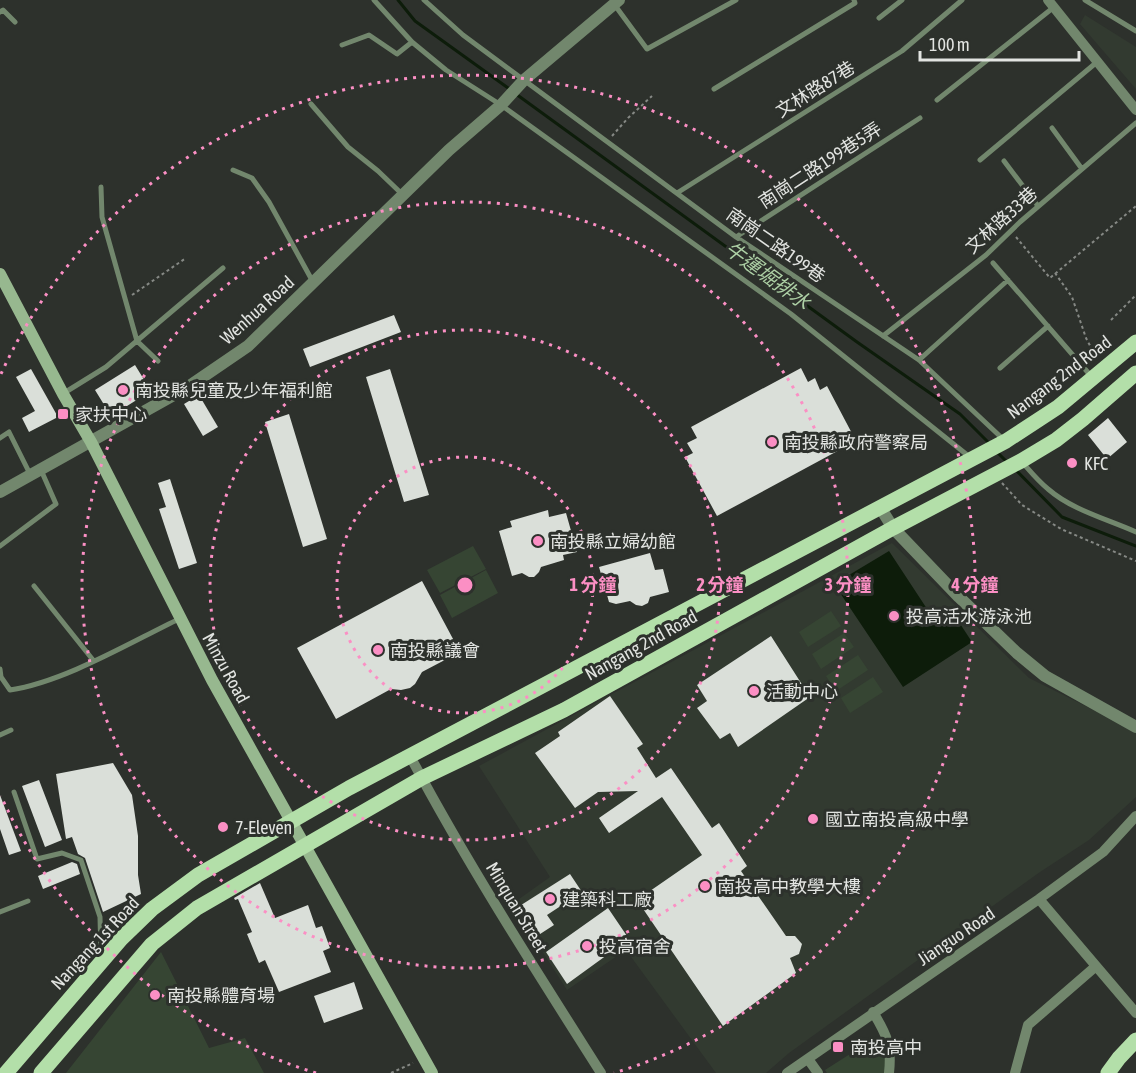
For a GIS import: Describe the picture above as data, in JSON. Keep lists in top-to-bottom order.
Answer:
{
  "streets": {
    "main road": ["Nangang 2nd Road", "Minzu Road", "Nangang 1st Road"],
    "street": ["Wenhua Road", "Minquan Street", "Jianguo Road"],
    "lane": [
      "文林路87巷",
      "南崗二路199巷5弄",
      "文林路33巷",
      "南崗二路199巷"
    ]
  },
  "crossings": [
    ["文林路87巷", "南崗二路199巷"],
    ["南崗二路199巷5弄", "南崗二路199巷"],
    ["文林路33巷", "南崗二路199巷"],
    ["南崗二路199巷", "Wenhua Road"],
    ["南崗二路199巷", "Nangang 2nd Road"],
    ["Wenhua Road", "Minzu Road"],
    ["Nangang 2nd Road", "Minzu Road"],
    ["Nangang 2nd Road", "Minquan Street"],
    ["Nangang 2nd Road", "Nangang 1st Road"],
    ["Minzu Road", "Nangang 1st Road"]
  ],
  "water": ["牛運堀排水"],
  "places": {
    "other": [
      "南投縣兒童及少年福利館",
      "南投縣政府警察局",
      "KFC",
      "南投縣立婦幼館",
      "投高活水游泳池",
      "南投縣議會",
      "活動中心",
      "國立南投高級中學",
      "7-Eleven",
      "南投高中教學大樓",
      "建築科工廠",
      "投高宿舍",
      "南投縣體育場"
    ],
    "transit": ["家扶中心", "南投高中"]
  },
  "scale_bar": "100 m",
  "rings": [
    "1 分鐘",
    "2 分鐘",
    "3 分鐘",
    "4 分鐘"
  ]
}
